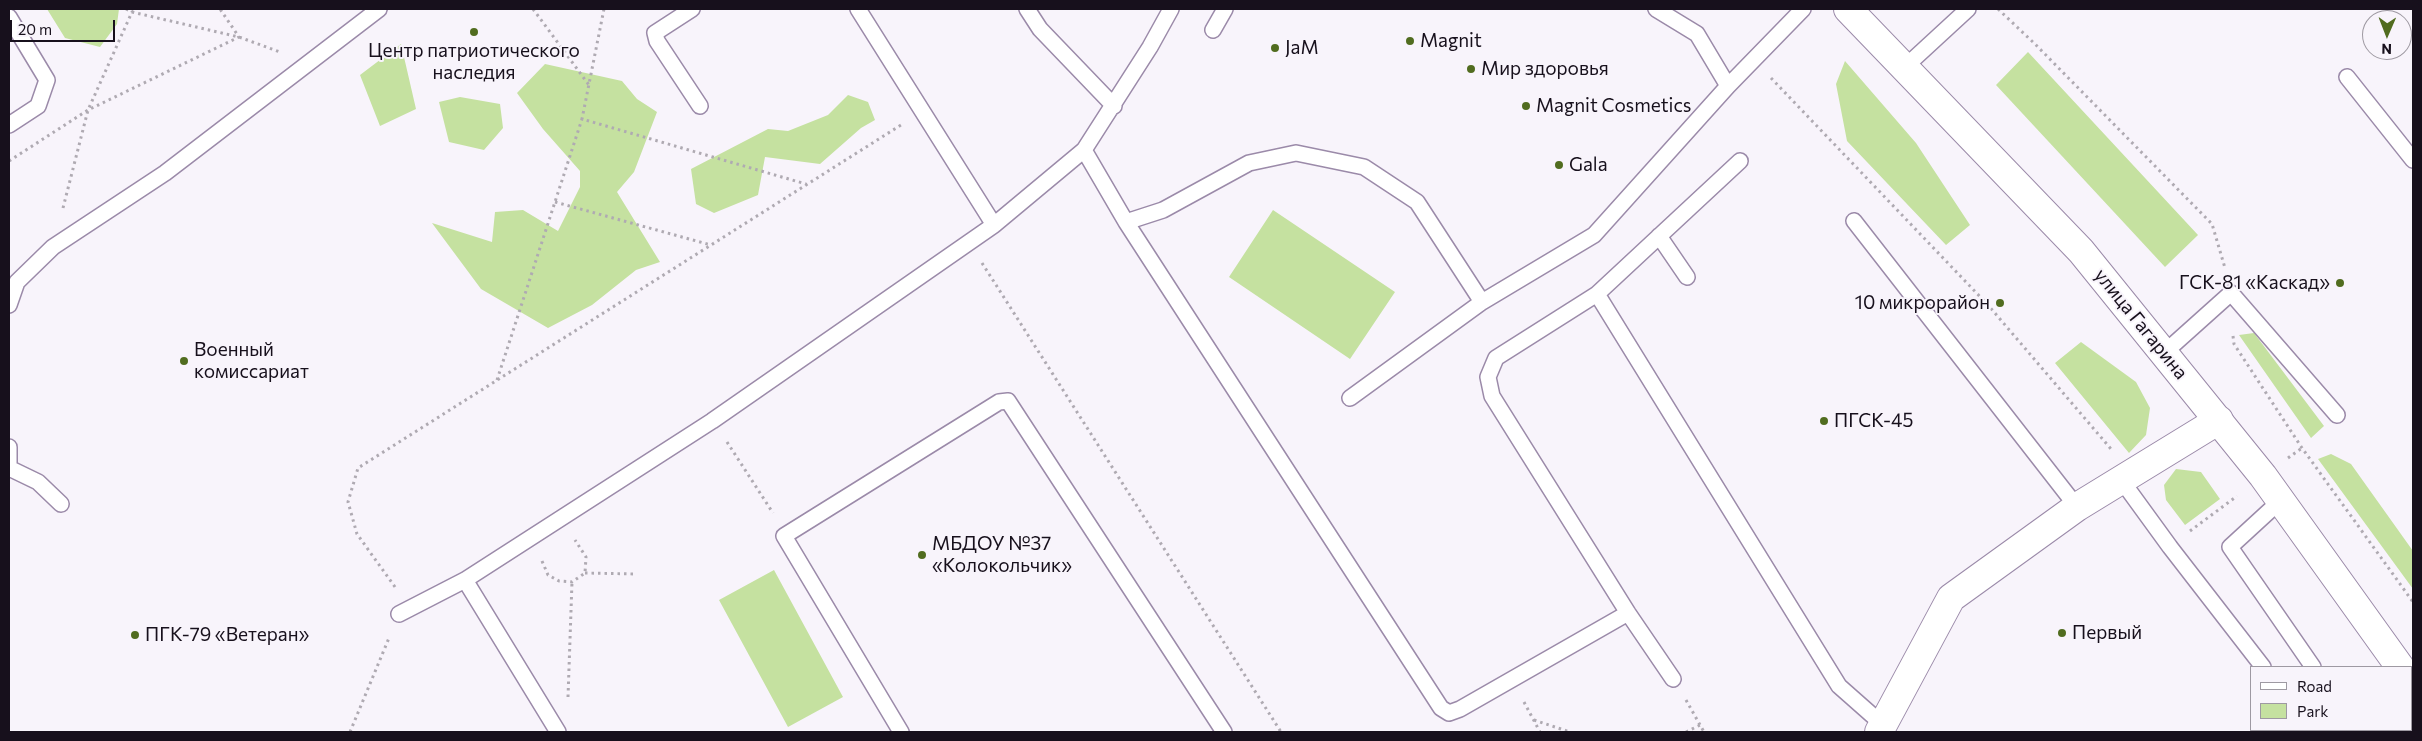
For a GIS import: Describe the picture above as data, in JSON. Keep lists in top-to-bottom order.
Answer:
{
  "streets": {
    "main road": ["улица Гагарина"]
  },
  "places": [
    "Центр патриотического наследия",
    "Magnit",
    "JaM",
    "Мир здоровья",
    "Magnit Cosmetics",
    "Gala",
    "ГСК-81 «Каскад»",
    "10 микрорайон",
    "Военный комиссариат",
    "ПГСК-45",
    "МБДОУ №37 «Колокольчик»",
    "Первый",
    "ПГК-79 «Ветеран»"
  ],
  "legend": ["Road", "Park"],
  "scale_bar": "20 m",
  "north": "bottom"
}
